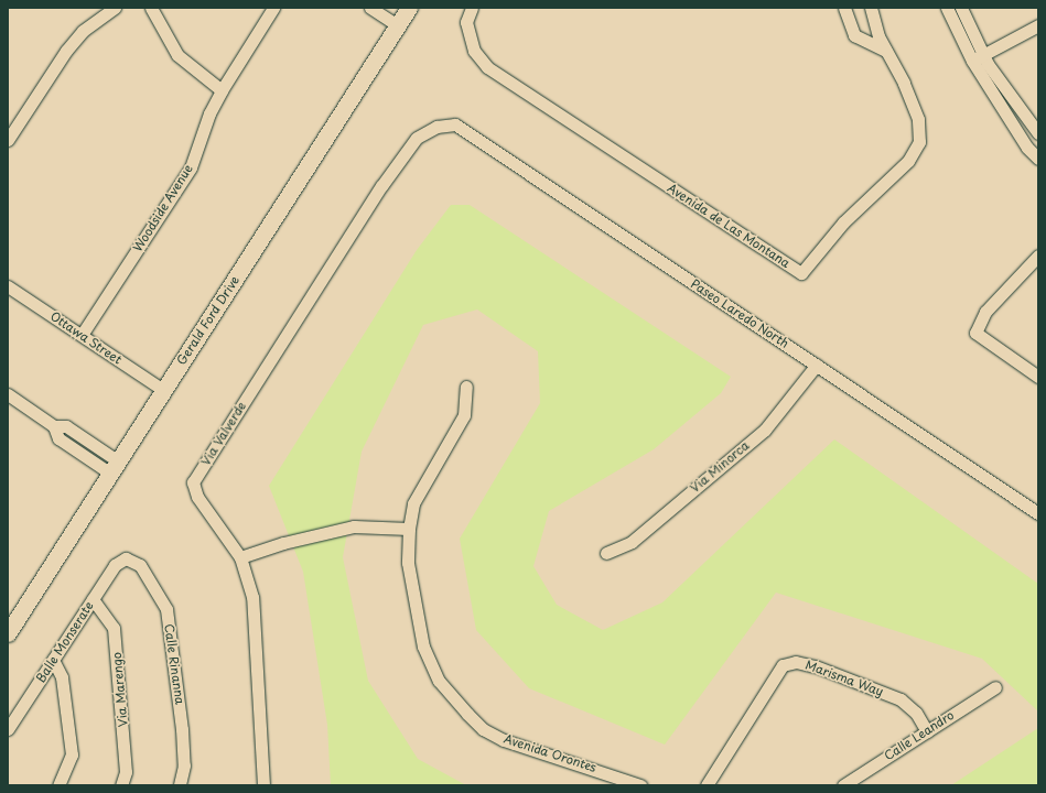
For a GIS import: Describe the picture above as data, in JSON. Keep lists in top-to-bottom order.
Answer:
{
  "streets": {
    "main road": ["Gerald Ford Drive"],
    "street": [
      "Woodside Avenue",
      "Avenida de Las Montana",
      "Paseo Laredo North",
      "Ottawa Street",
      "Via Valverde",
      "Via Minorca",
      "Balle Monserate",
      "Calle Rinanna",
      "Marisma Way",
      "Via Marengo",
      "Calle Leandro",
      "Avenida Orontes"
    ]
  },
  "crossings": [
    ["Woodside Avenue", "Ottawa Street"],
    ["Paseo Laredo North", "Via Valverde"],
    ["Paseo Laredo North", "Via Minorca"],
    ["Gerald Ford Drive", "Ottawa Street"],
    ["Balle Monserate", "Calle Rinanna"],
    ["Balle Monserate", "Via Marengo"],
    ["Marisma Way", "Calle Leandro"]
  ]
}
